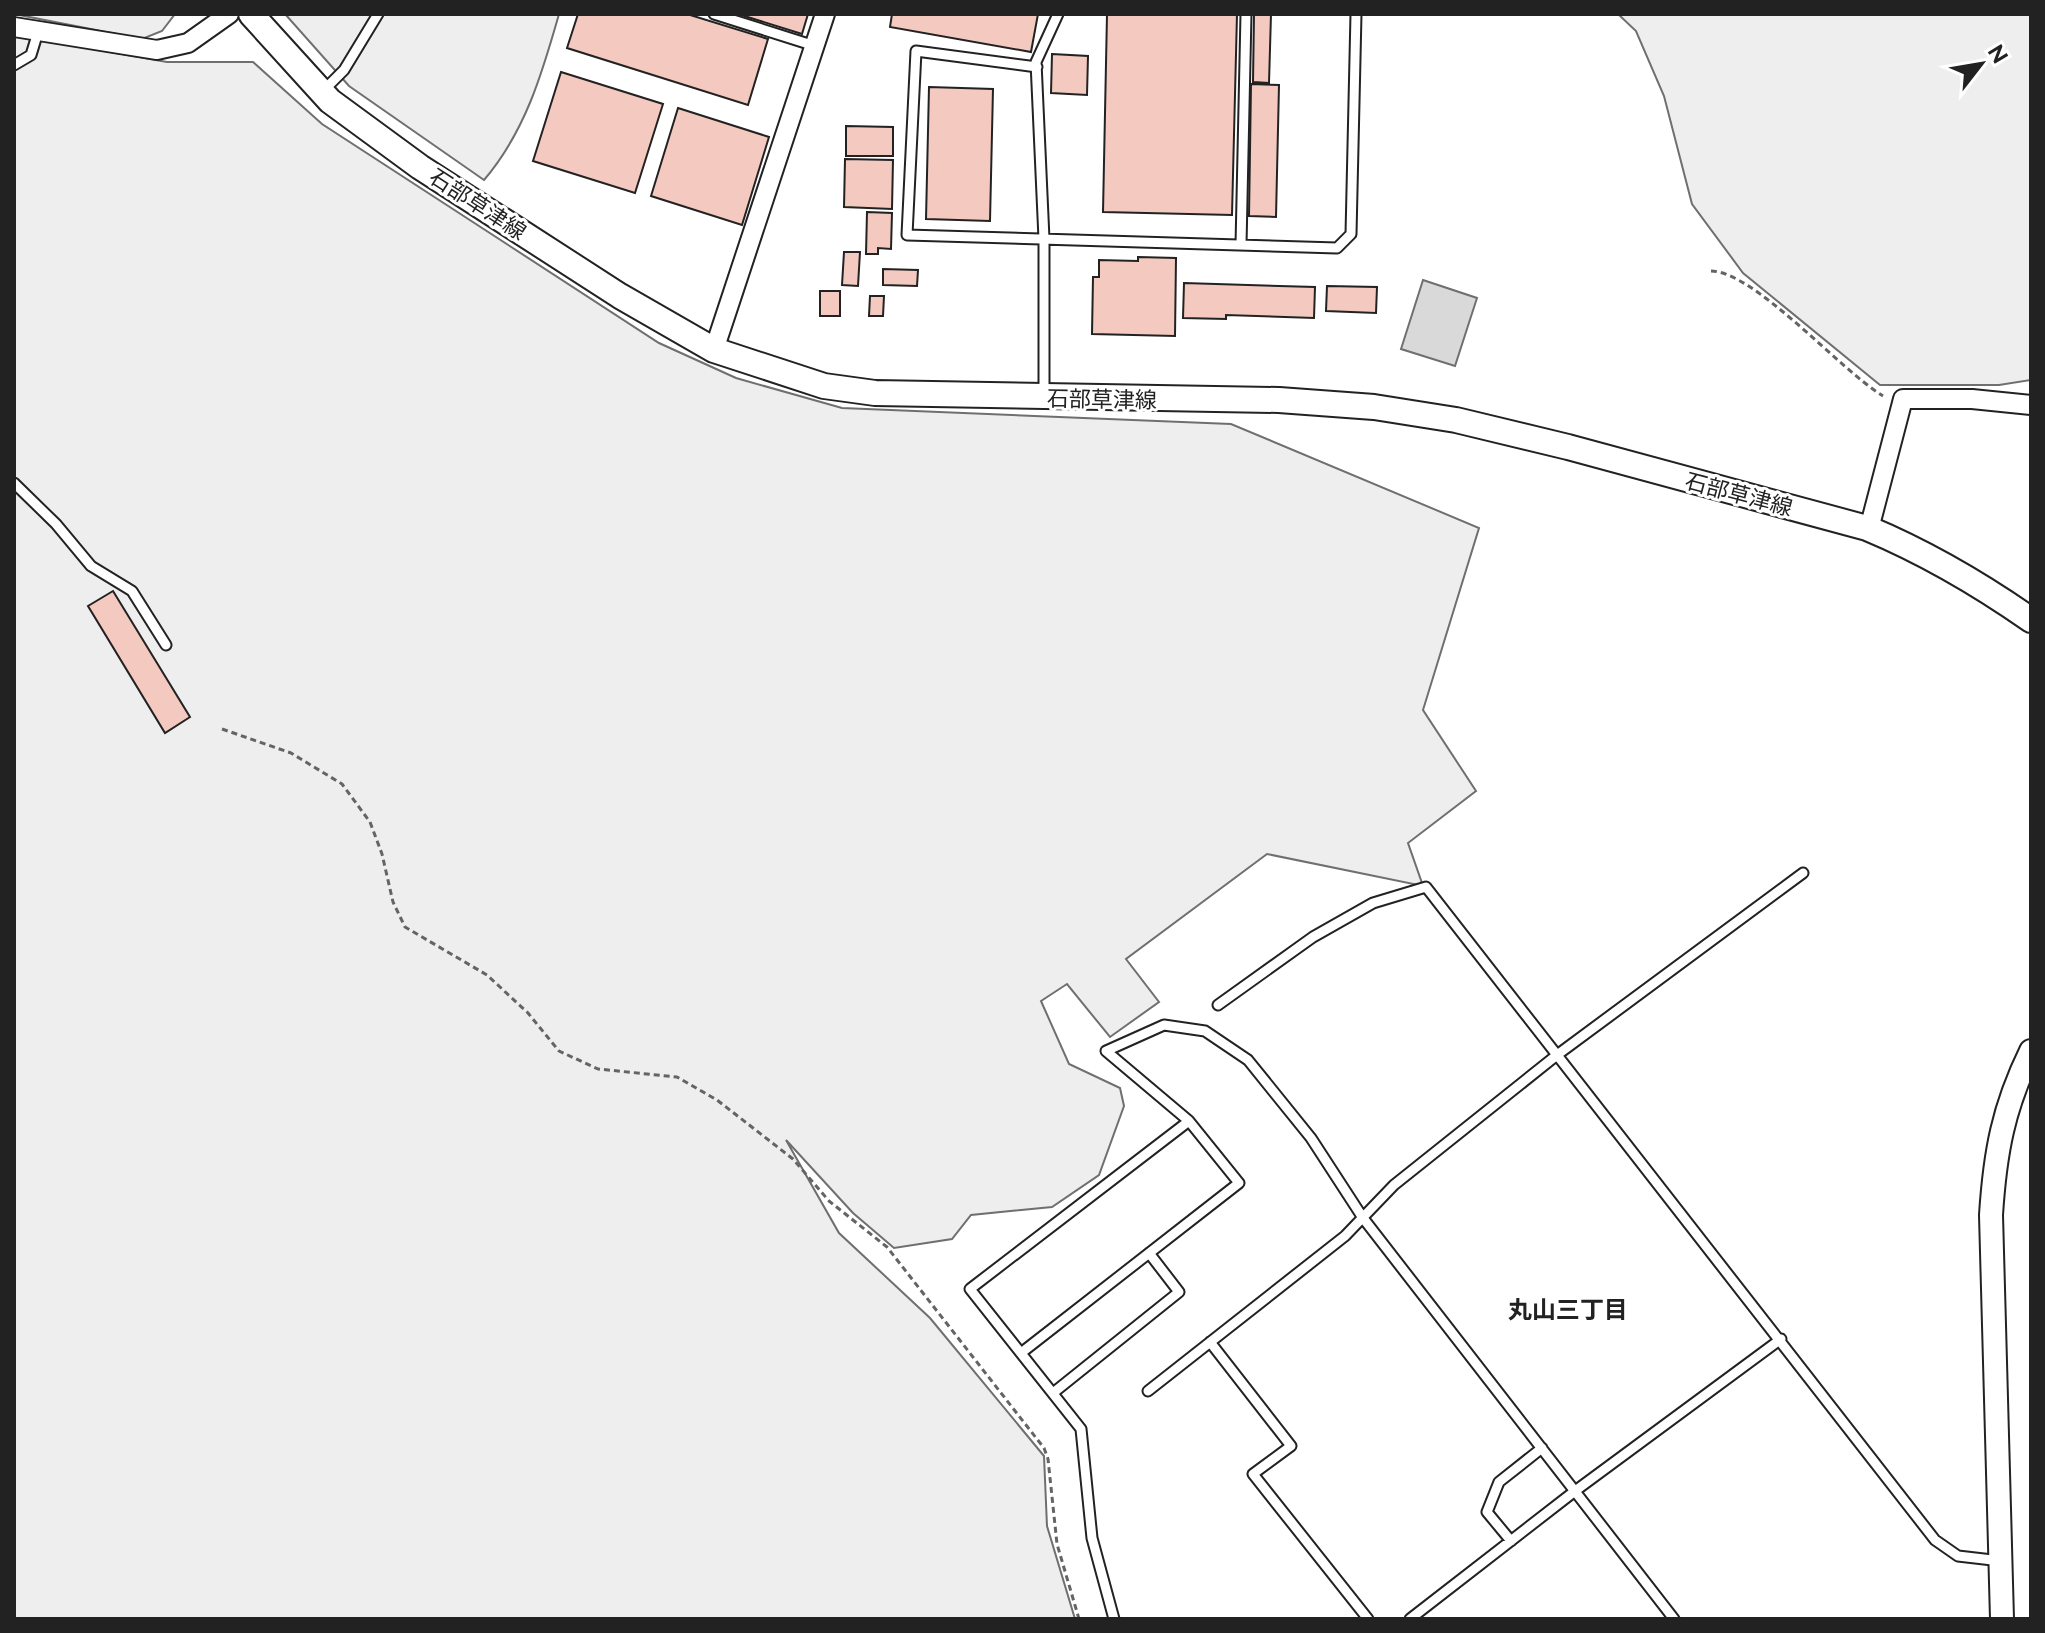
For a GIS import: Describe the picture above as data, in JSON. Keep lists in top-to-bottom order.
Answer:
{
  "streets": {
    "main road": ["石部草津線"]
  },
  "districts": ["丸山三丁目"],
  "north": "top right"
}
